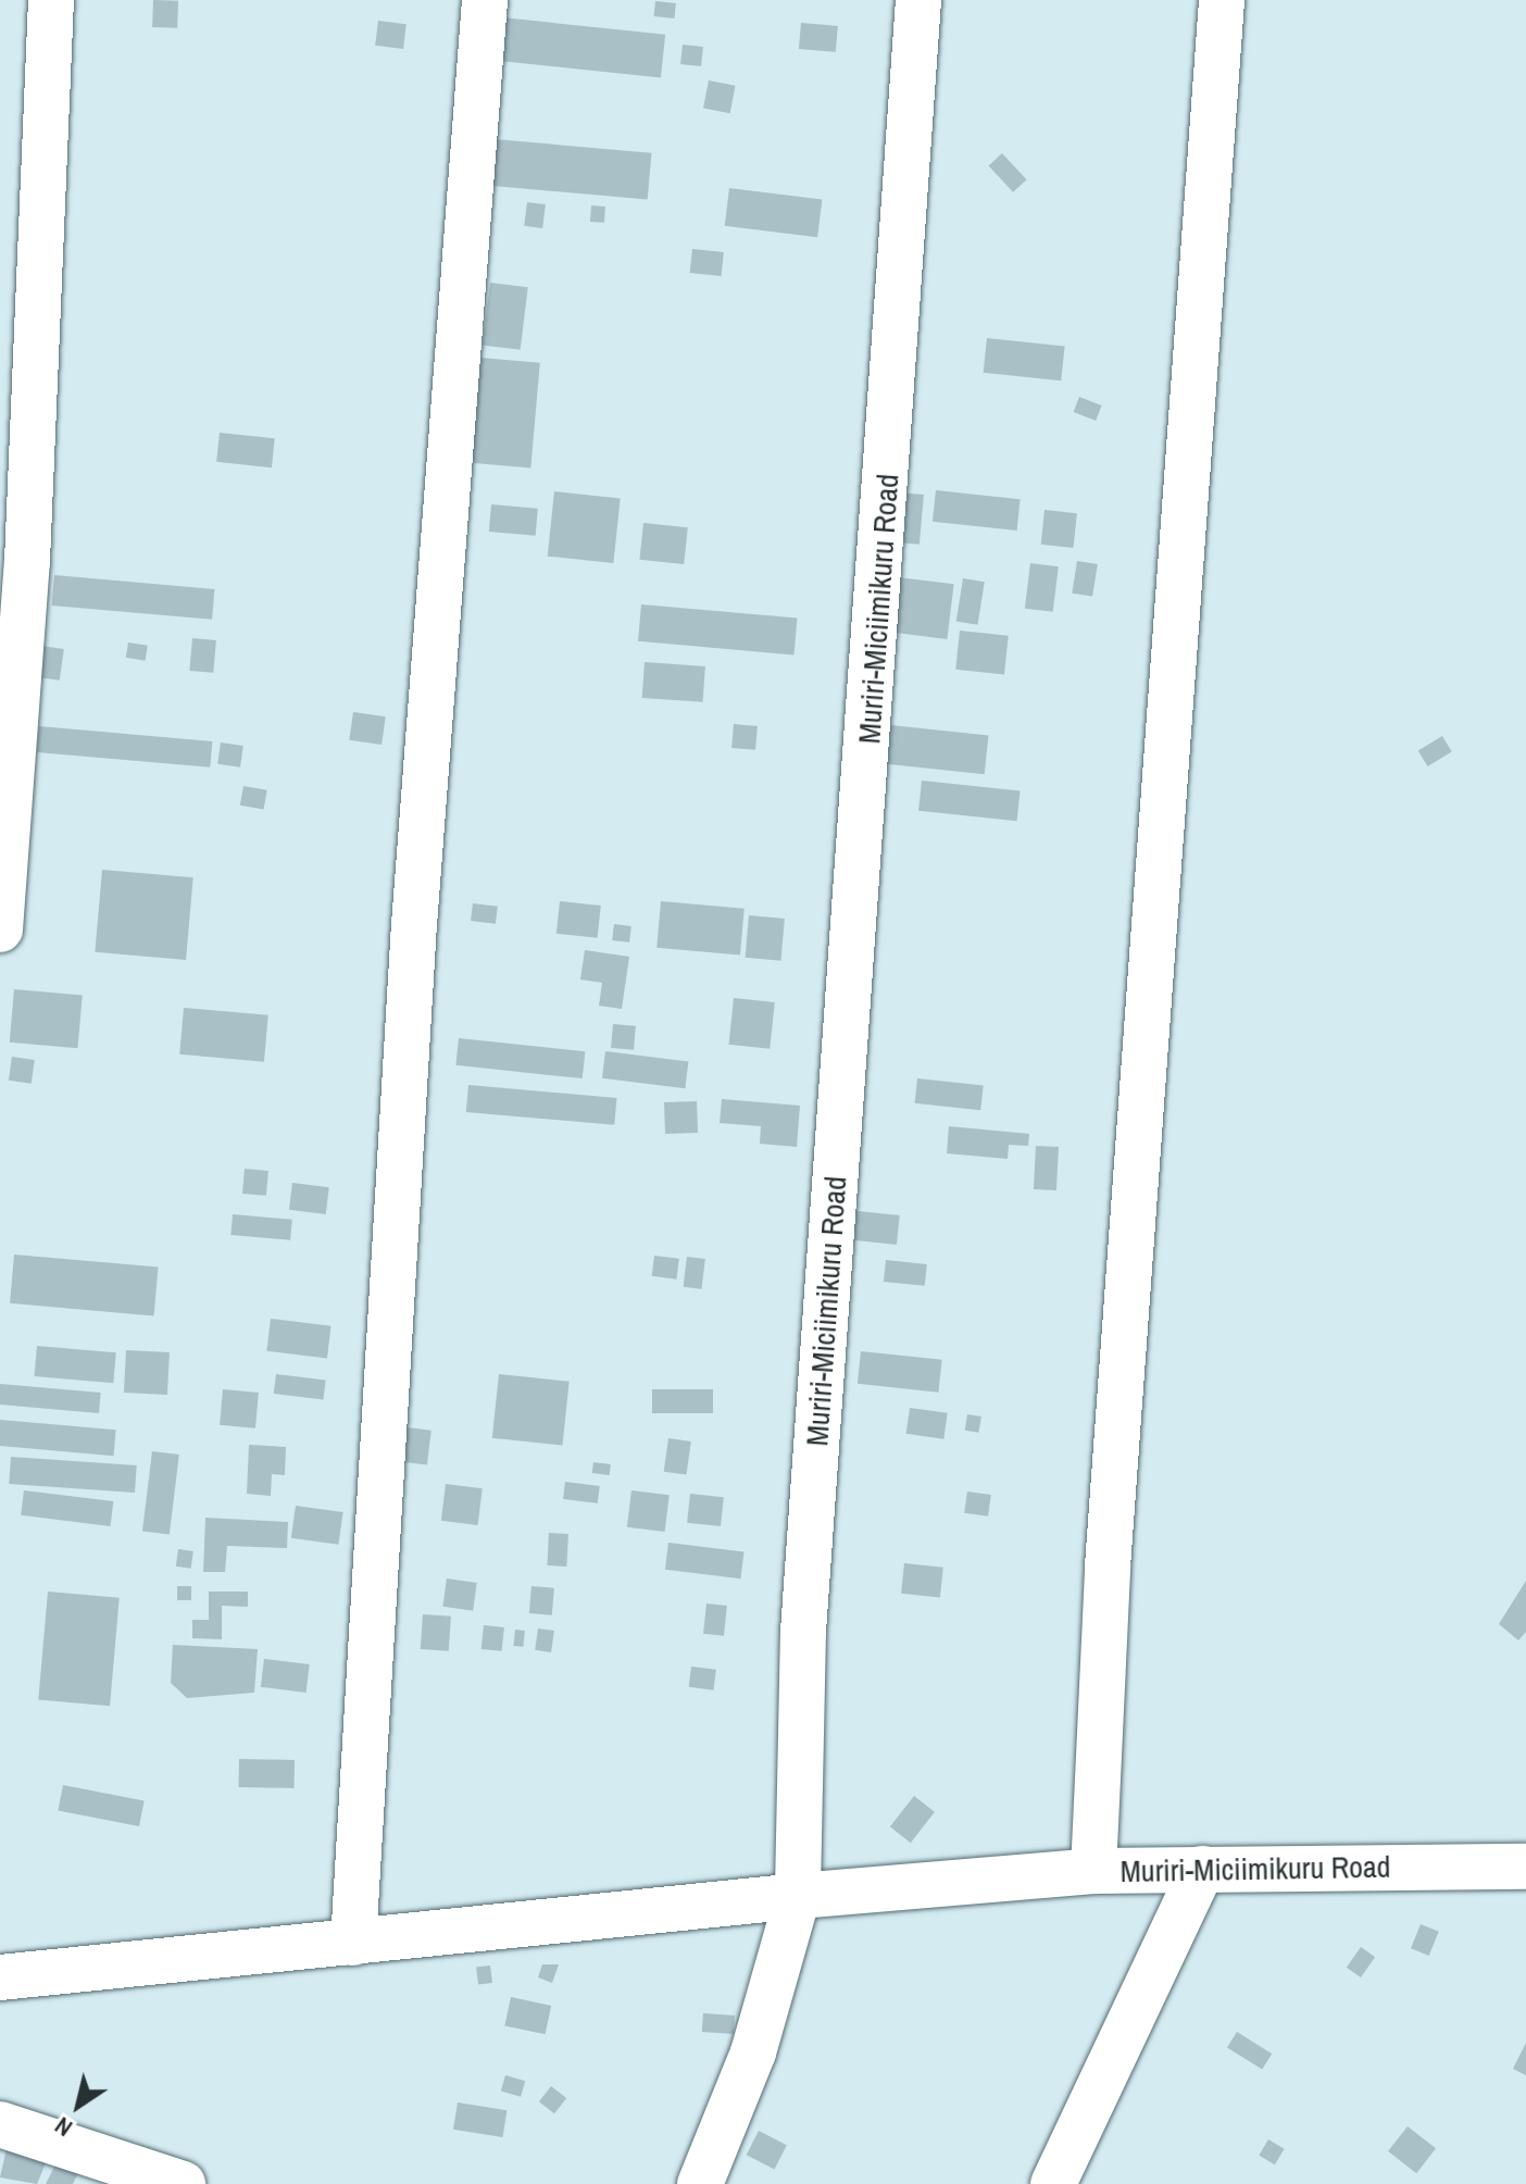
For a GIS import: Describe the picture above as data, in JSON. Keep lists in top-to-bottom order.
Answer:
{
  "streets": {
    "street": ["Muriri-Miciimikuru Road"]
  },
  "north": "bottom left"
}
